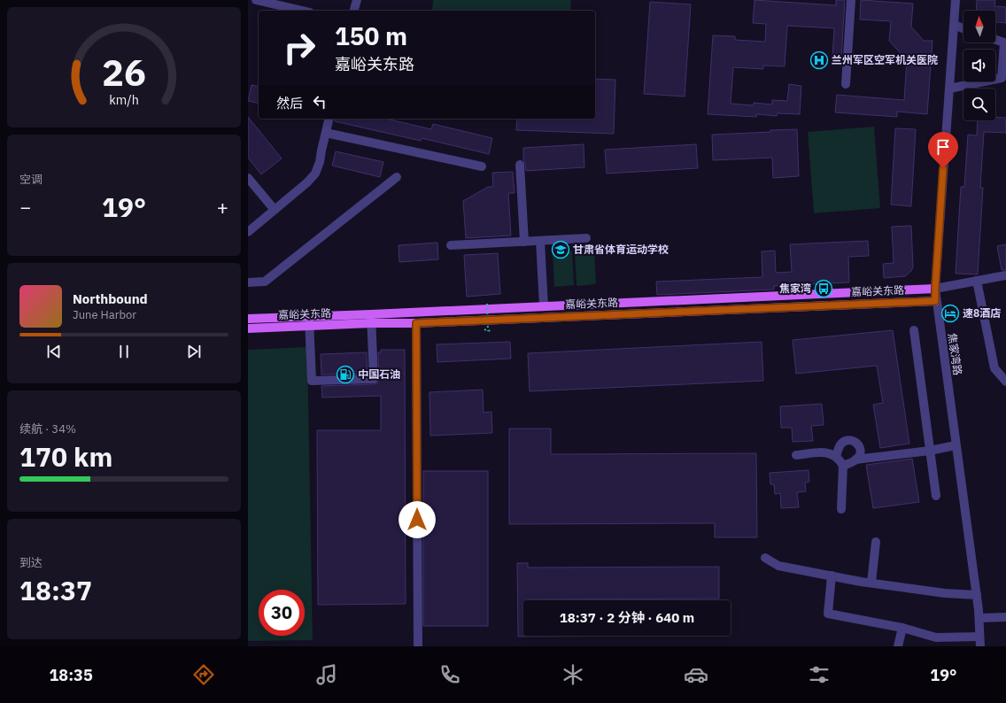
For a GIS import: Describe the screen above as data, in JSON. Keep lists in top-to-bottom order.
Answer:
{
  "streets": {
    "main road": ["嘉峪关东路"],
    "street": ["焦家湾路"]
  },
  "crossings": [
    ["嘉峪关东路", "焦家湾路"]
  ],
  "places": {
    "hospital": ["兰州军区空军机关医院"],
    "school or university": ["甘肃省体育运动学校"],
    "bus stop": ["焦家湾"],
    "hotel": ["速8酒店"],
    "fuel station": ["中国石油"]
  },
  "north": "top",
  "page": {
    "turn": ["150 m", "嘉峪关东路"],
    "then": "然后",
    "tile": [
      "空调",
      ["续航 · 34%", "170 km"],
      ["到达", "18:37"]
    ],
    "heat": ["−", "19°", "+"],
    "song": ["Northbound", "June Harbor"],
    "limit": "30",
    "trip": "18:37 · 2 分钟 · 640 m",
    "tabs": ["18:35", "19°"],
    "gauge": ["26", "km/h"]
  }
}
